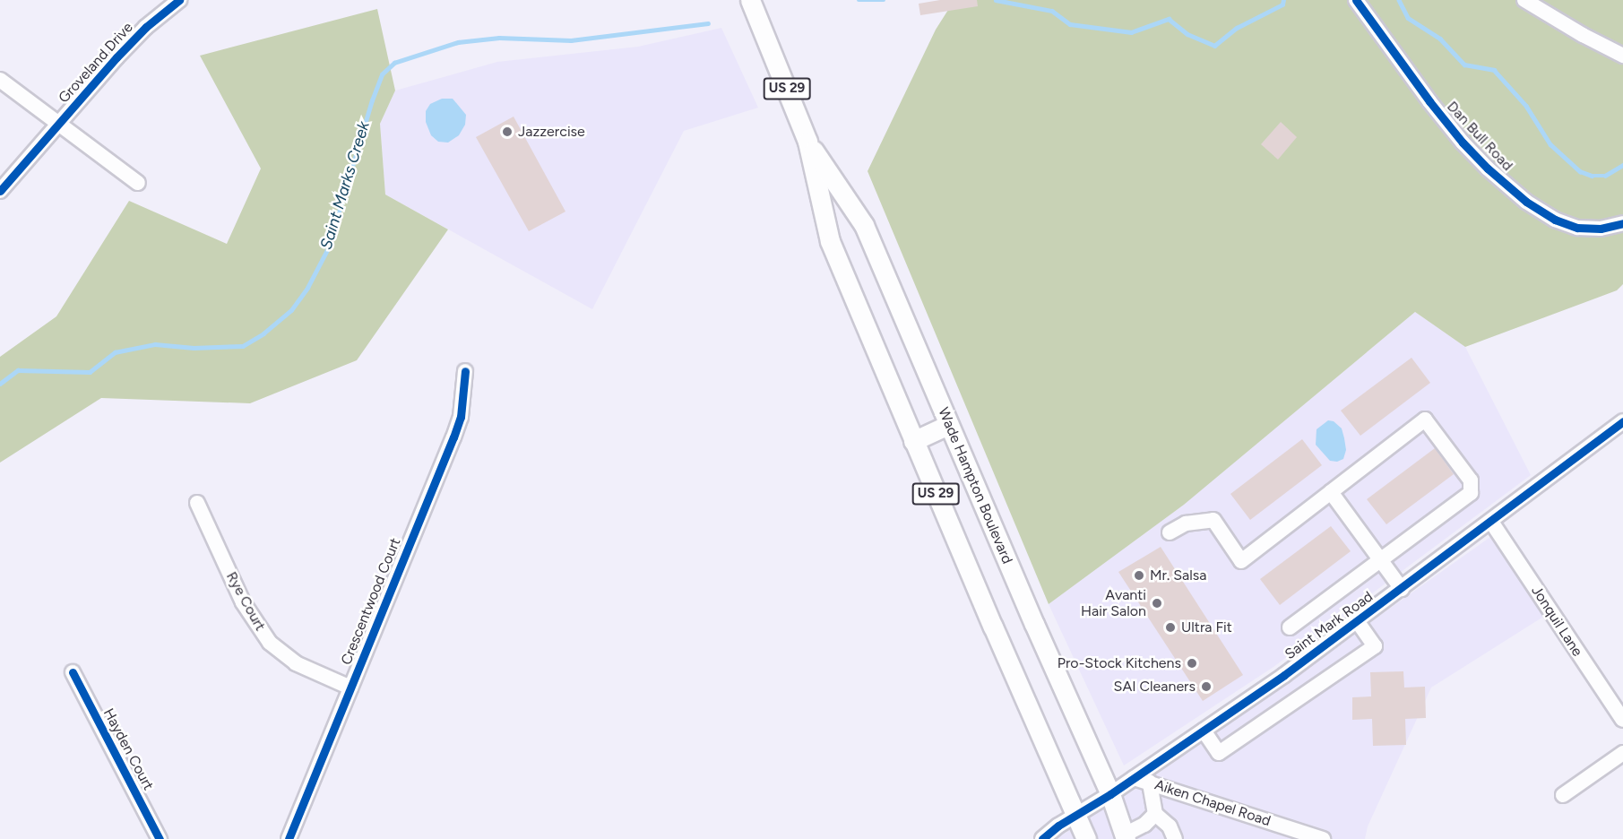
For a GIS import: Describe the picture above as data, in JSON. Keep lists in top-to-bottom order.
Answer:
{
  "streets": {
    "main road": ["US 29", "Wade Hampton Boulevard"],
    "street": [
      "Groveland Drive",
      "Dan Bull Road",
      "Rye Court",
      "Crescentwood Court",
      "Jonquil Lane",
      "Saint Mark Road",
      "Hayden Court",
      "Aiken Chapel Road"
    ]
  },
  "crossings": [
    ["Wade Hampton Boulevard", "Saint Mark Road"],
    ["Rye Court", "Crescentwood Court"],
    ["Jonquil Lane", "Saint Mark Road"],
    ["Saint Mark Road", "Aiken Chapel Road"]
  ],
  "water": ["Saint Marks Creek"],
  "places": [
    "Jazzercise",
    "Mr. Salsa",
    "Avanti Hair Salon",
    "Ultra Fit",
    "Pro-Stock Kitchens",
    "SAI Cleaners"
  ]
}
